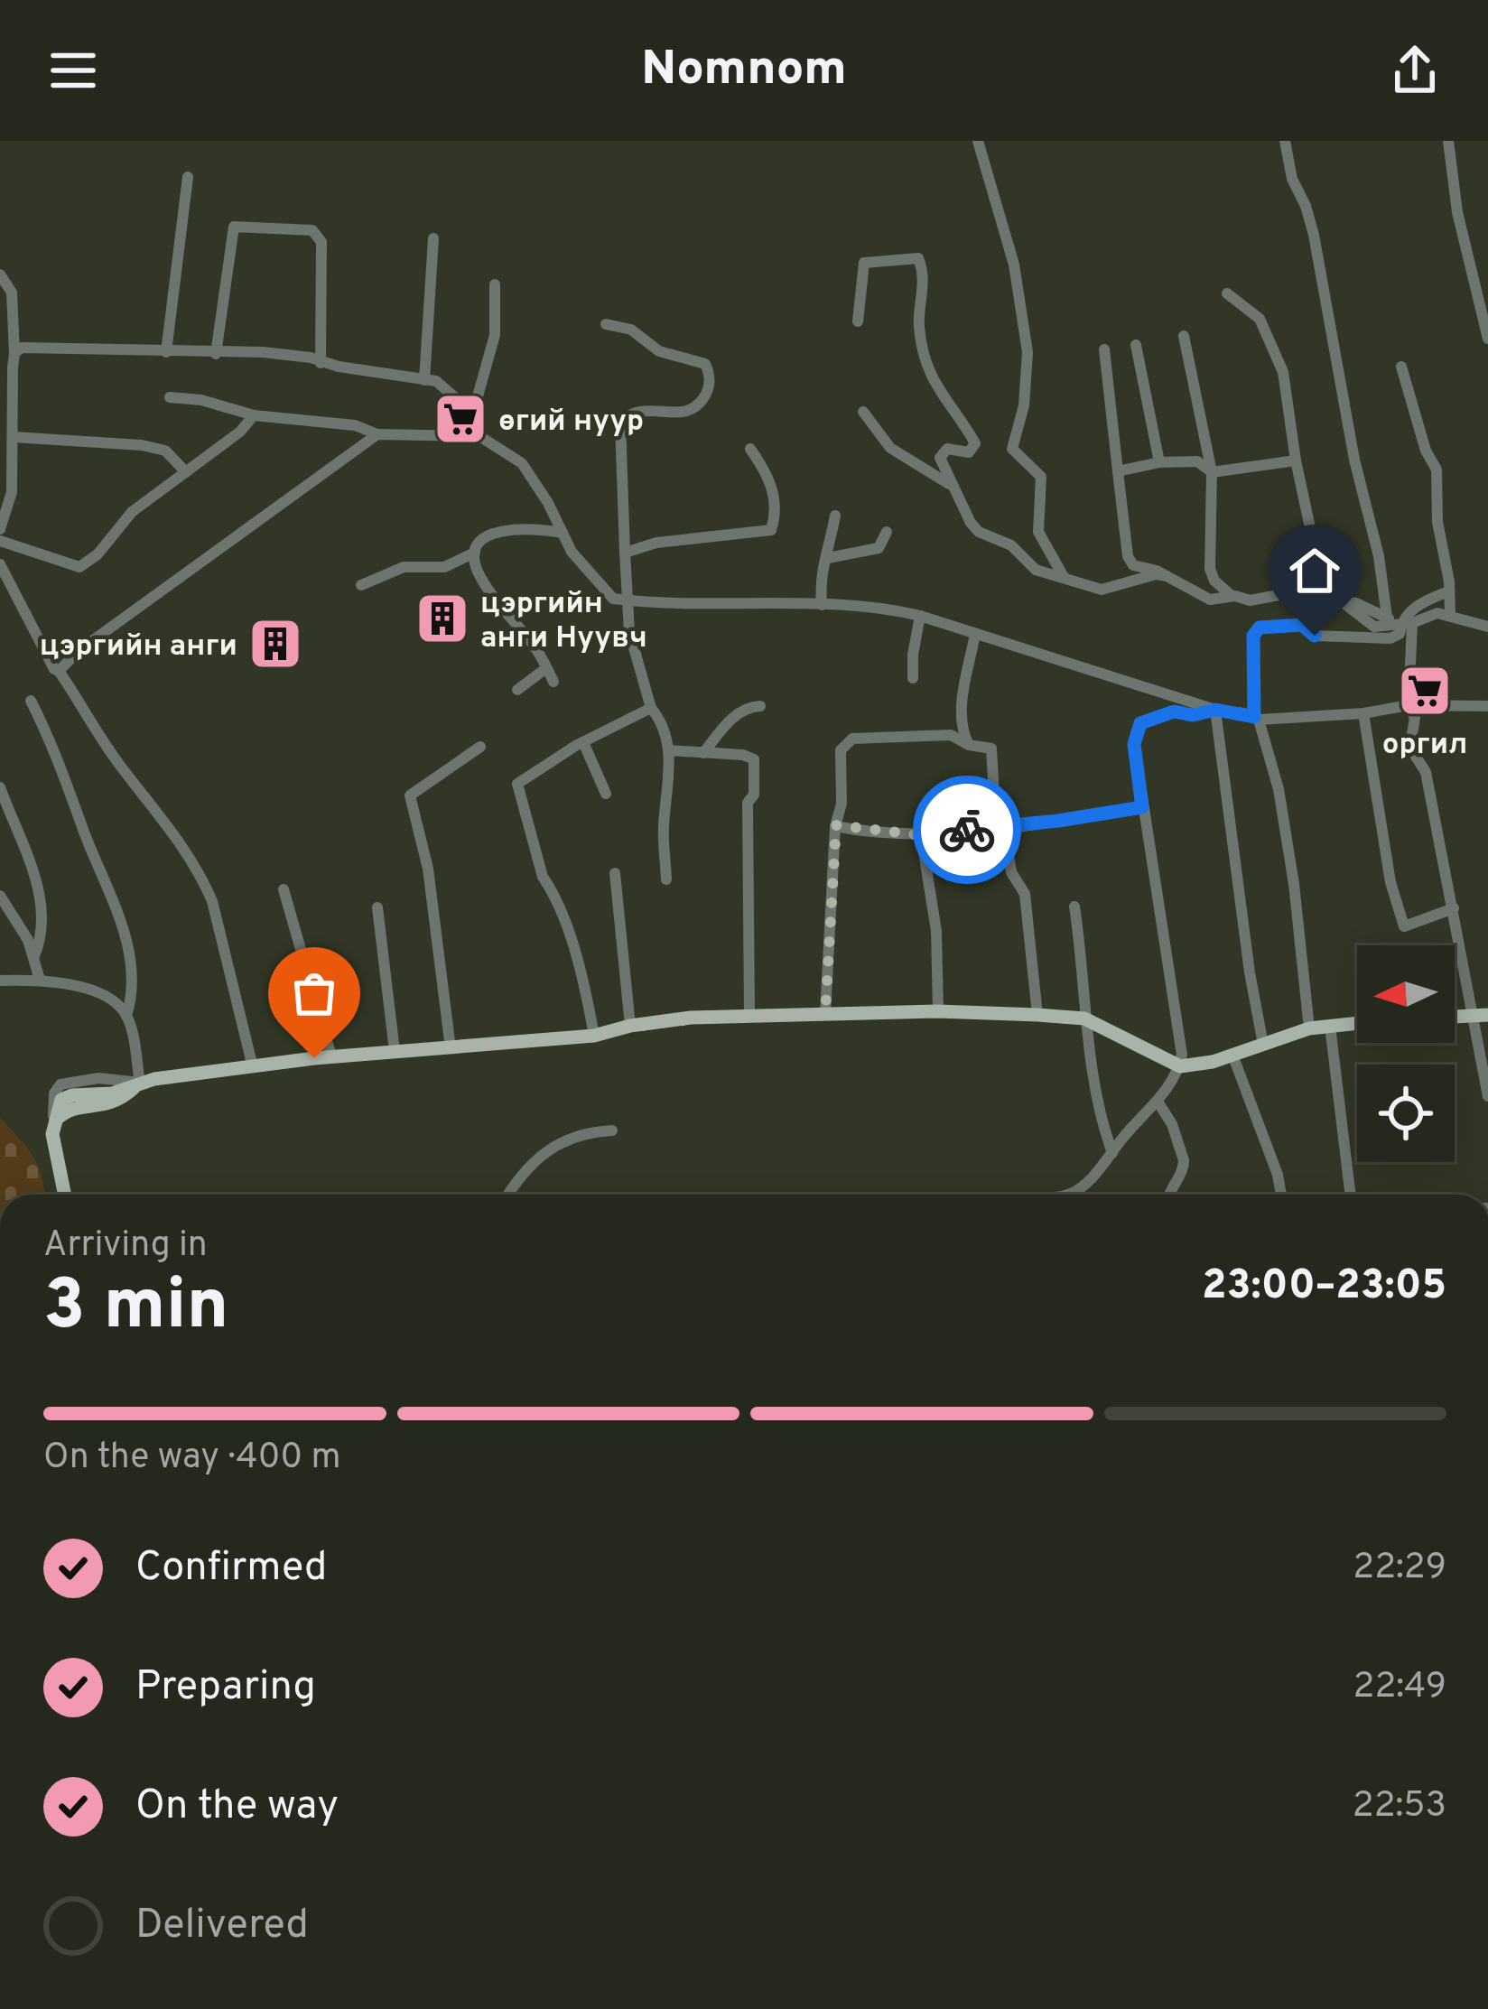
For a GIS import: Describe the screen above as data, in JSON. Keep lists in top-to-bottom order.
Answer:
{
  "places": {
    "supermarket": ["өгий нуур", "оргил"],
    "building": ["цэргийн анги Нуувч", "цэргийн анги"]
  },
  "north": "left",
  "page": {
    "header": "Nomnom",
    "heading": ["3 min", "Arriving in", "23:00–23:05"],
    "bar": "On the way · 400 m",
    "list": [
      ["Confirmed", "22:29"],
      ["Preparing", "22:49"],
      ["On the way", "22:53"],
      "Delivered"
    ]
  }
}
